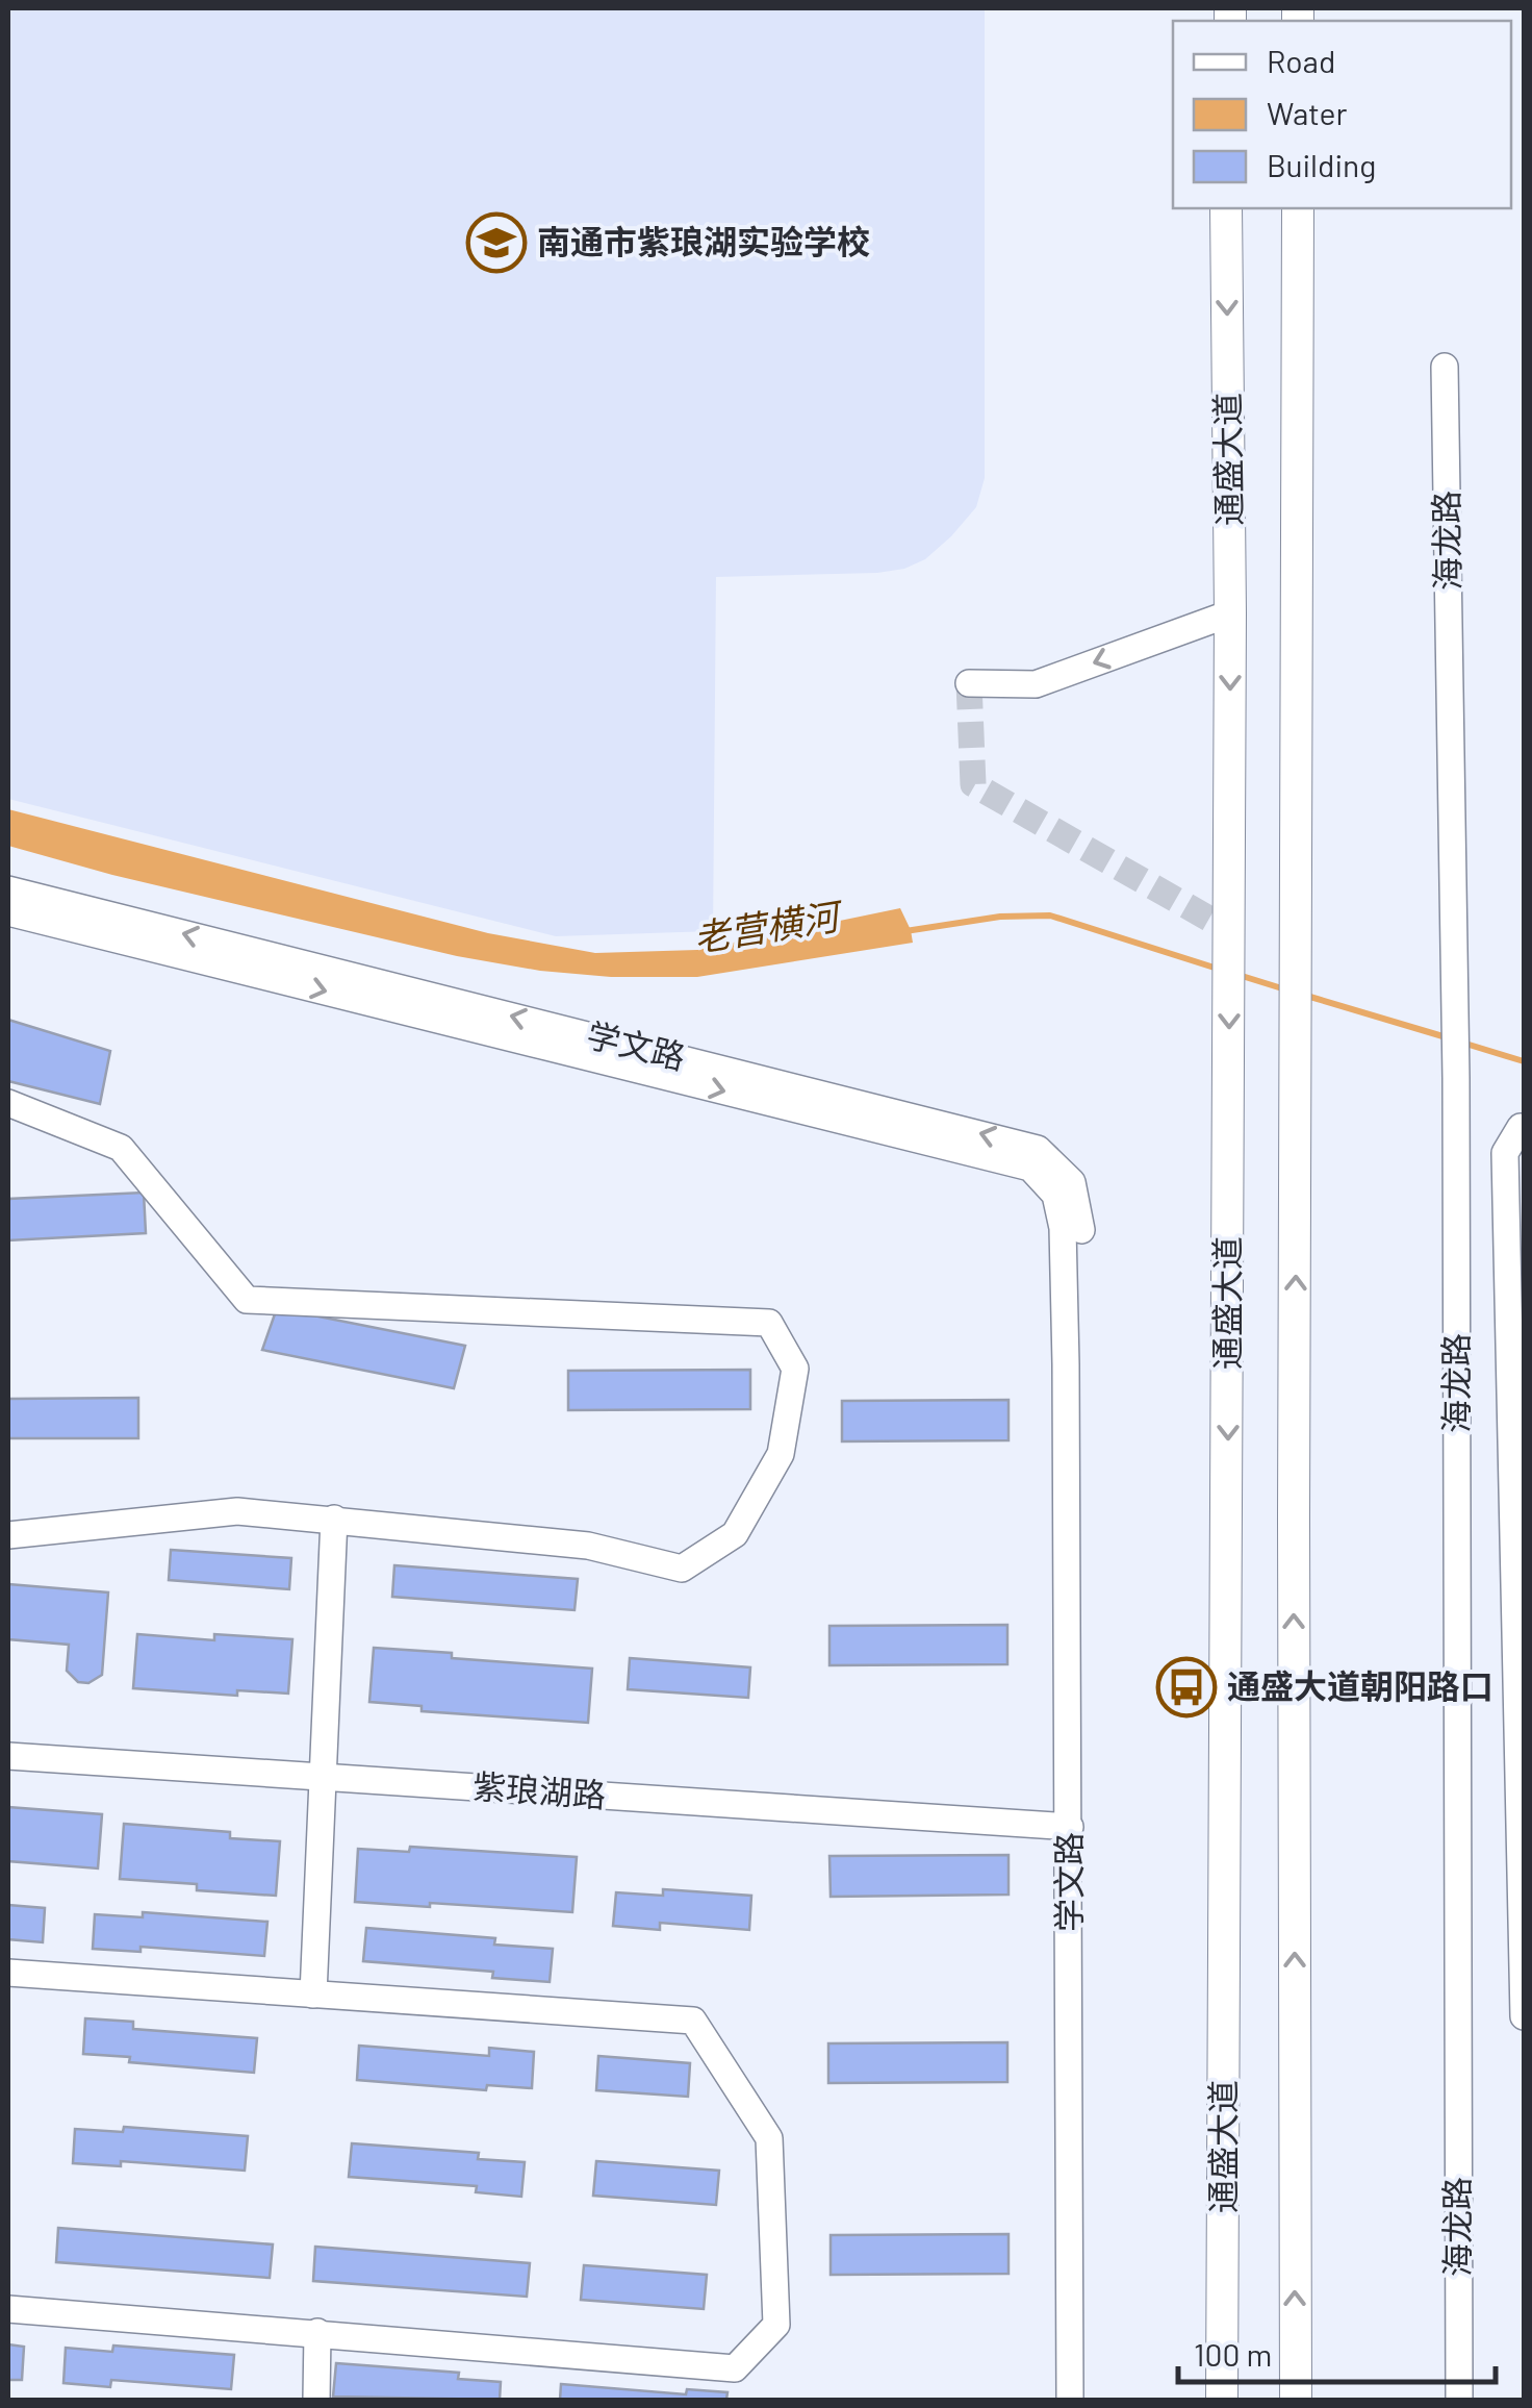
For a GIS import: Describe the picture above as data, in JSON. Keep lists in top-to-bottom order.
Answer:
{
  "streets": {
    "main road": ["通盛大道"],
    "street": ["海龙路", "学文路", "紫琅湖路"]
  },
  "crossings": [
    ["学文路", "紫琅湖路"]
  ],
  "water": ["老营横河"],
  "places": {
    "school or university": ["南通市紫琅湖实验学校"],
    "bus stop": ["通盛大道朝阳路口"]
  },
  "legend": ["Road", "Water", "Building"],
  "scale_bar": "100 m"
}
